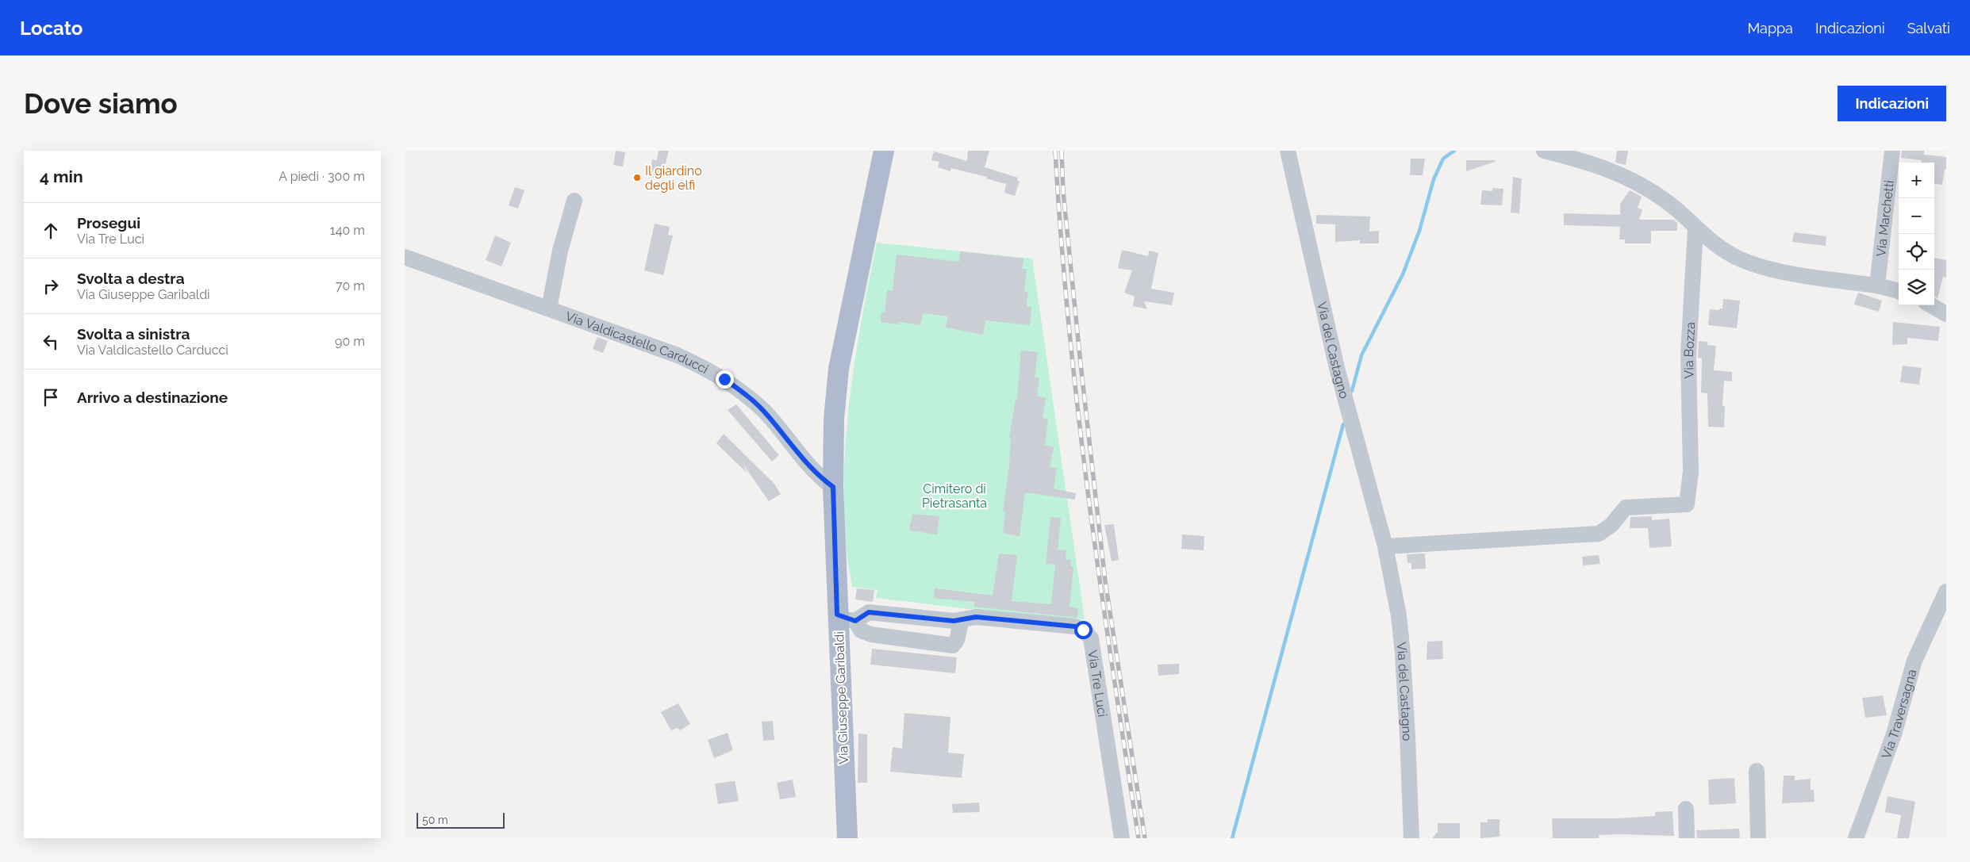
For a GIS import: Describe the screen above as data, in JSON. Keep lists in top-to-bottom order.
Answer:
{
  "streets": {
    "main road": ["Via Giuseppe Garibaldi"],
    "street": [
      "Via Marchetti",
      "Via Valdicastello Carducci",
      "Via del Castagno",
      "Via Bozza",
      "Via Tre Luci",
      "Via Traversagna"
    ]
  },
  "crossings": [
    ["Via Valdicastello Carducci", "Via Giuseppe Garibaldi"],
    ["Via del Castagno", "Via Bozza"],
    ["Via Tre Luci", "Via Giuseppe Garibaldi"]
  ],
  "parks": ["Cimitero di Pietrasanta"],
  "places": ["Il giardino degli elfi"],
  "scale_bar": "50 m",
  "page": {
    "header": "Locato",
    "nav": ["Mappa", "Indicazioni", "Salvati"],
    "buttons": "Indicazioni",
    "title": "Dove siamo",
    "heading": ["4 min", "A piedi · 300 m"],
    "map_buttons": ["+", "−"],
    "list": [
      ["Prosegui", "Via Tre Luci", "140 m"],
      ["Svolta a destra", "Via Giuseppe Garibaldi", "70 m"],
      ["Svolta a sinistra", "Via Valdicastello Carducci", "90 m"],
      "Arrivo a destinazione"
    ],
    "scale": "50 m"
  }
}
